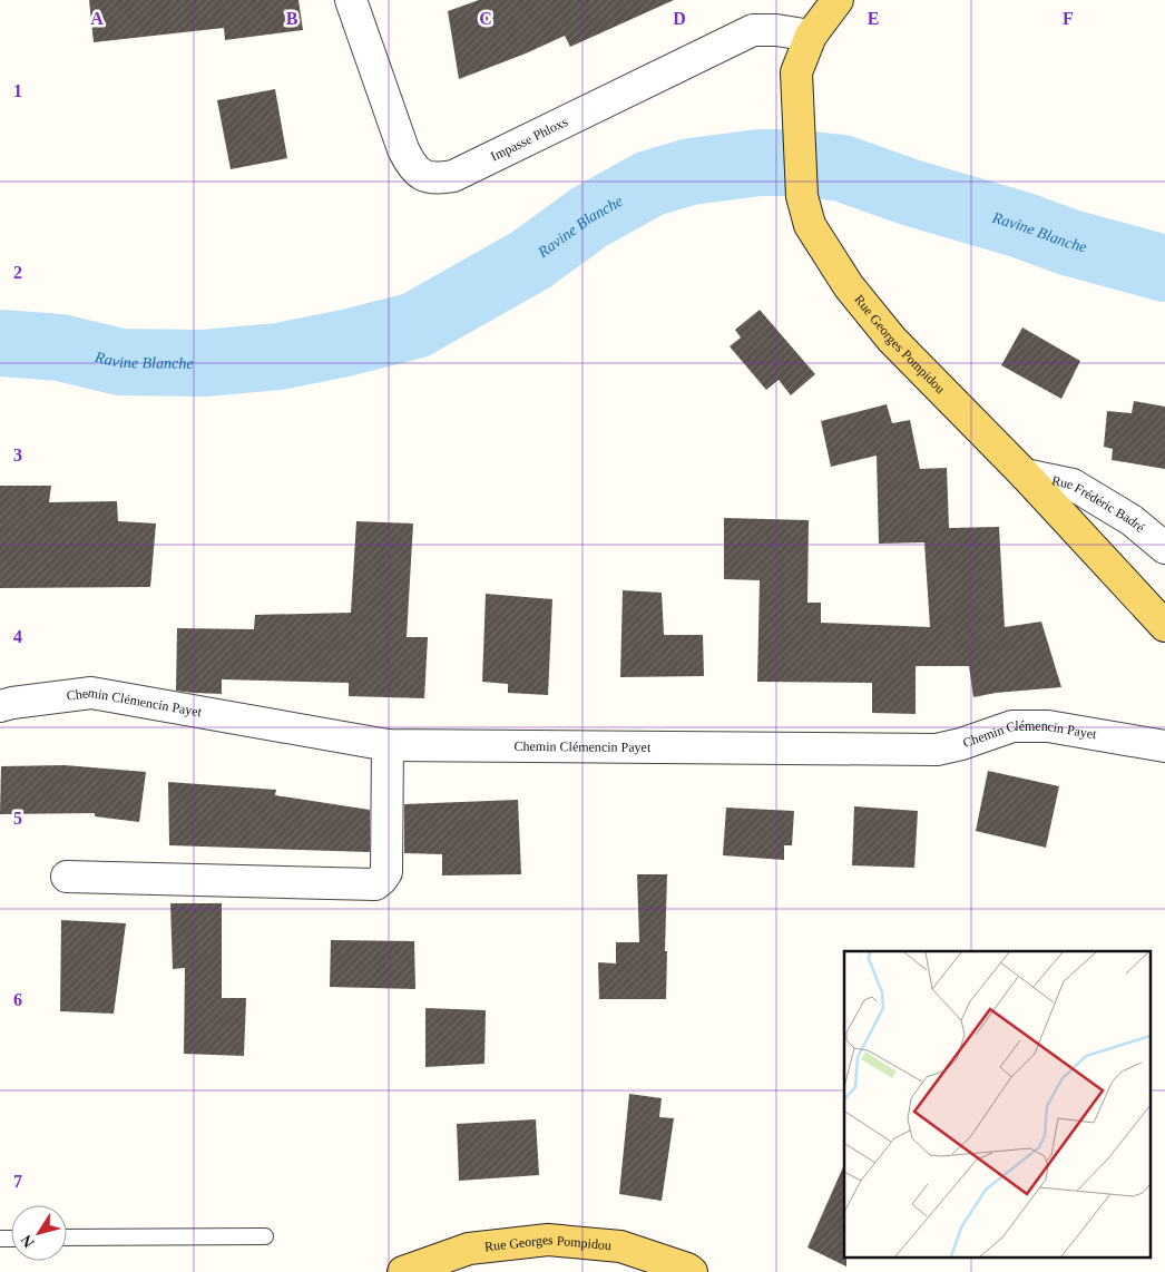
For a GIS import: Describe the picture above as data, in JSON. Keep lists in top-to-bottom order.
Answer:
{
  "streets": {
    "main road": ["Rue Georges Pompidou"],
    "street": ["Impasse Phloxs", "Rue Frédéric Badré", "Chemin Clémencin Payet"]
  },
  "crossings": [
    ["Impasse Phloxs", "Rue Georges Pompidou"],
    ["Rue Georges Pompidou", "Rue Frédéric Badré"]
  ],
  "water": ["Ravine Blanche"],
  "north": "bottom left",
  "grid": {
    "columns": [
      "A",
      "B",
      "C",
      "D",
      "E",
      "F"
    ],
    "rows": [
      "1",
      "2",
      "3",
      "4",
      "5",
      "6",
      "7"
    ]
  }
}
